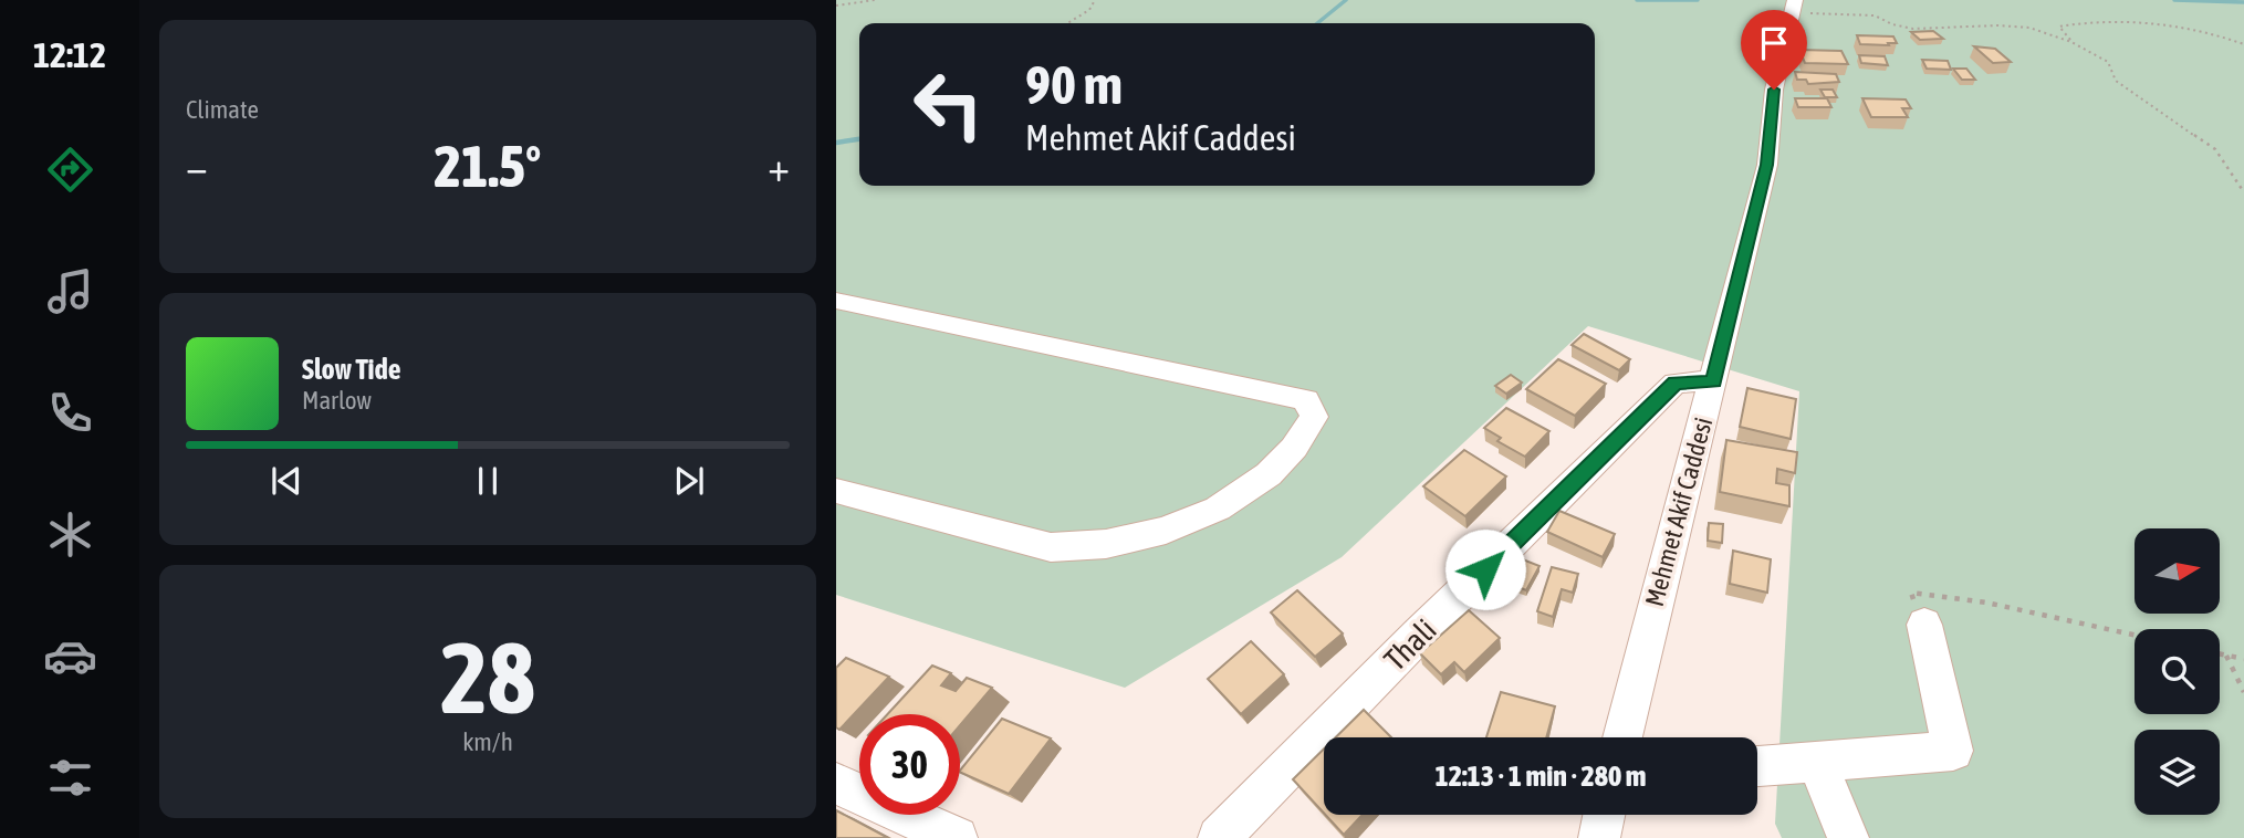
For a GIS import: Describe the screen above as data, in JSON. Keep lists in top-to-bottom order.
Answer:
{
  "streets": {
    "street": ["Mehmet Akif Caddesi", "Thali"]
  },
  "crossings": [
    ["Mehmet Akif Caddesi", "Thali"]
  ],
  "north": "right",
  "page": {
    "tabs": "12:12",
    "tile": [
      "Climate",
      ["28", "km/h"]
    ],
    "turn": ["90 m", "Mehmet Akif Caddesi"],
    "heat": ["−", "21.5°", "+"],
    "song": ["Slow Tide", "Marlow"],
    "limit": "30",
    "trip": "12:13 · 1 min · 280 m"
  }
}
